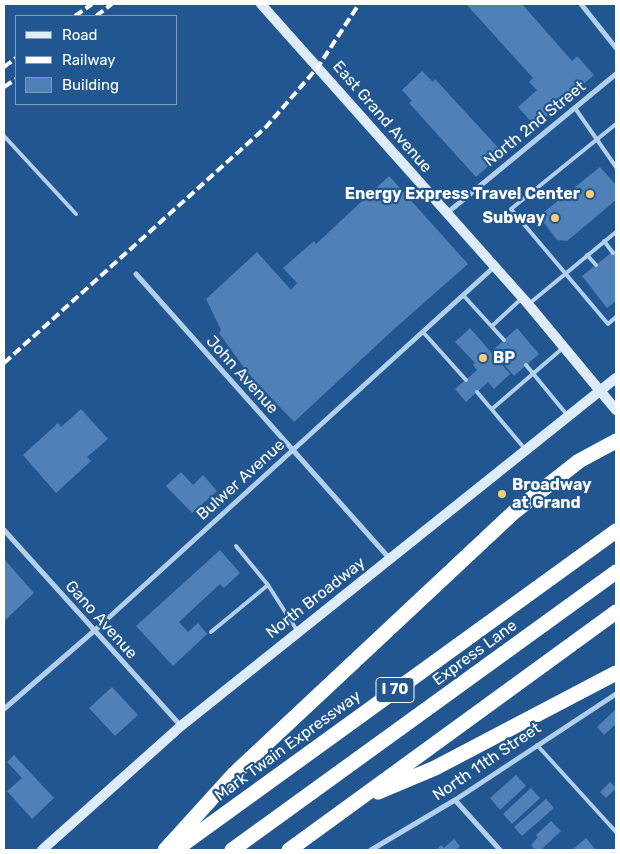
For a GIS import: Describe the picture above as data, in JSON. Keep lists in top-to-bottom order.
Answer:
{
  "streets": {
    "highway": ["Express Lane", "I 70", "Mark Twain Expressway"],
    "main road": ["East Grand Avenue", "North Broadway"],
    "street": [
      "North 2nd Street",
      "John Avenue",
      "Bulwer Avenue",
      "Gano Avenue",
      "North 11th Street"
    ]
  },
  "crossings": [
    ["East Grand Avenue", "North 2nd Street"],
    ["East Grand Avenue", "Bulwer Avenue"],
    ["East Grand Avenue", "North Broadway"],
    ["John Avenue", "Bulwer Avenue"],
    ["John Avenue", "North Broadway"],
    ["Bulwer Avenue", "Gano Avenue"],
    ["North Broadway", "Gano Avenue"]
  ],
  "places": [
    "Energy Express Travel Center",
    "Subway",
    "BP",
    "Broadway at Grand"
  ],
  "legend": ["Road", "Railway", "Building"]
}
